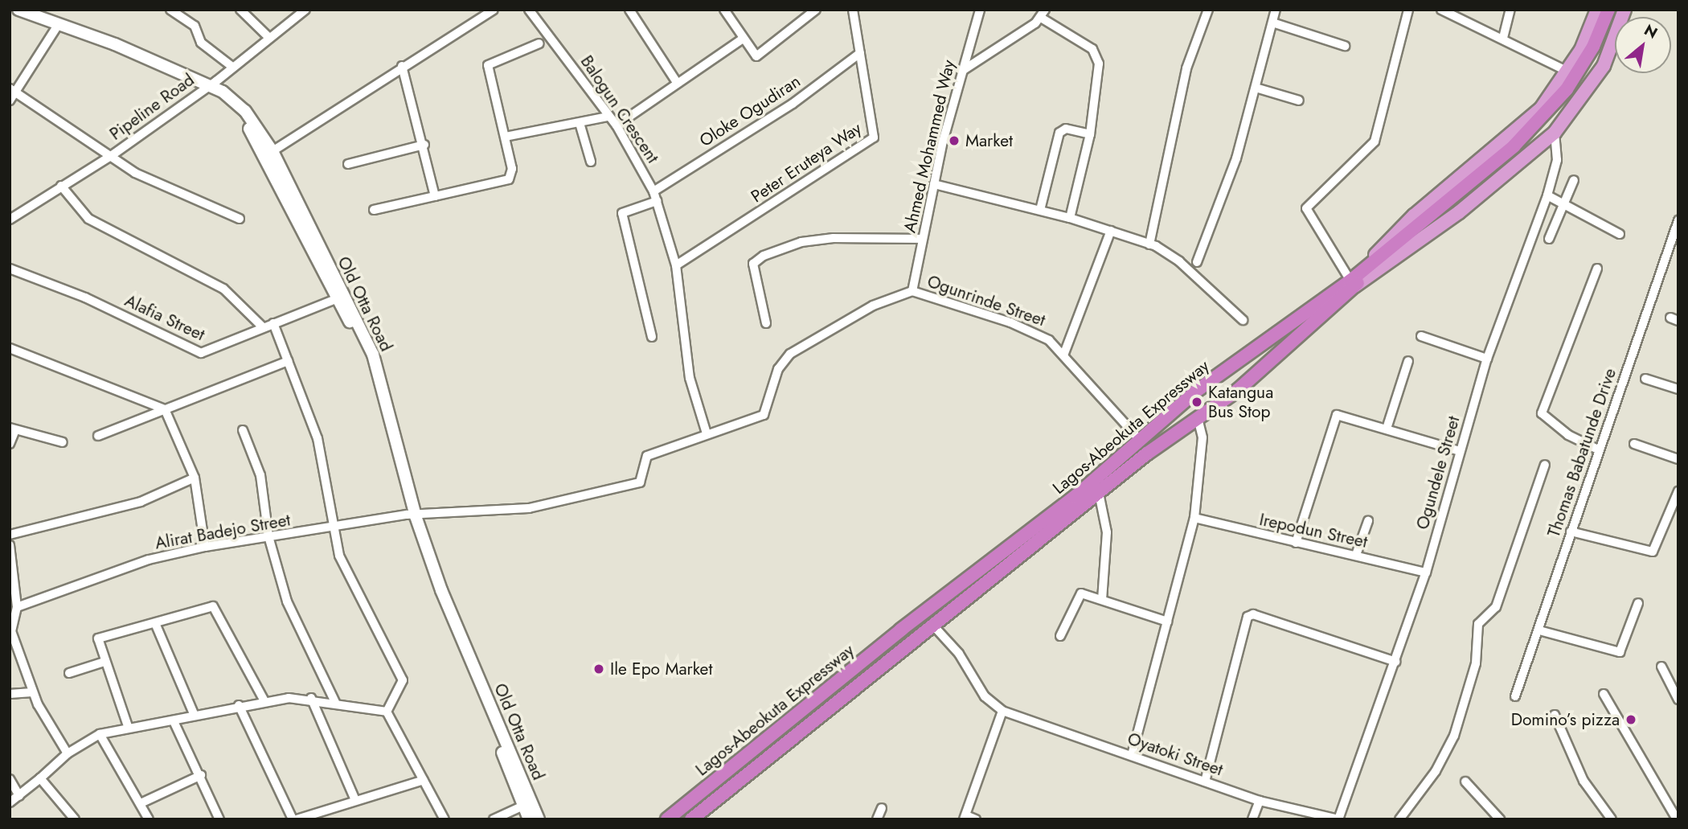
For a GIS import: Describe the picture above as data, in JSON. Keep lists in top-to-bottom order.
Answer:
{
  "streets": {
    "highway": ["Lagos-Abeokuta Expressway"],
    "main road": ["Old Otta Road"],
    "street": [
      "Pipeline Road",
      "Balogun Crescent",
      "Oloke Ogudiran",
      "Ahmed Mohammed Way",
      "Peter Eruteya Way",
      "Ogunrinde Street",
      "Alafia Street",
      "Thomas Babatunde Drive",
      "Ogundele Street",
      "Irepodun Street",
      "Alirat Badejo Street",
      "Oyatoki Street"
    ]
  },
  "crossings": [
    ["Pipeline Road", "Old Otta Road"],
    ["Balogun Crescent", "Oloke Ogudiran"],
    ["Balogun Crescent", "Peter Eruteya Way"],
    ["Balogun Crescent", "Alirat Badejo Street"],
    ["Oloke Ogudiran", "Peter Eruteya Way"],
    ["Ahmed Mohammed Way", "Ogunrinde Street"],
    ["Ogunrinde Street", "Lagos-Abeokuta Expressway"],
    ["Old Otta Road", "Alafia Street"],
    ["Old Otta Road", "Alirat Badejo Street"],
    ["Ogundele Street", "Irepodun Street"],
    ["Ogundele Street", "Oyatoki Street"]
  ],
  "places": [
    "Market",
    "Katangua Bus Stop",
    "Ile Epo Market",
    "Domino’s pizza"
  ],
  "north": "top right"
}
